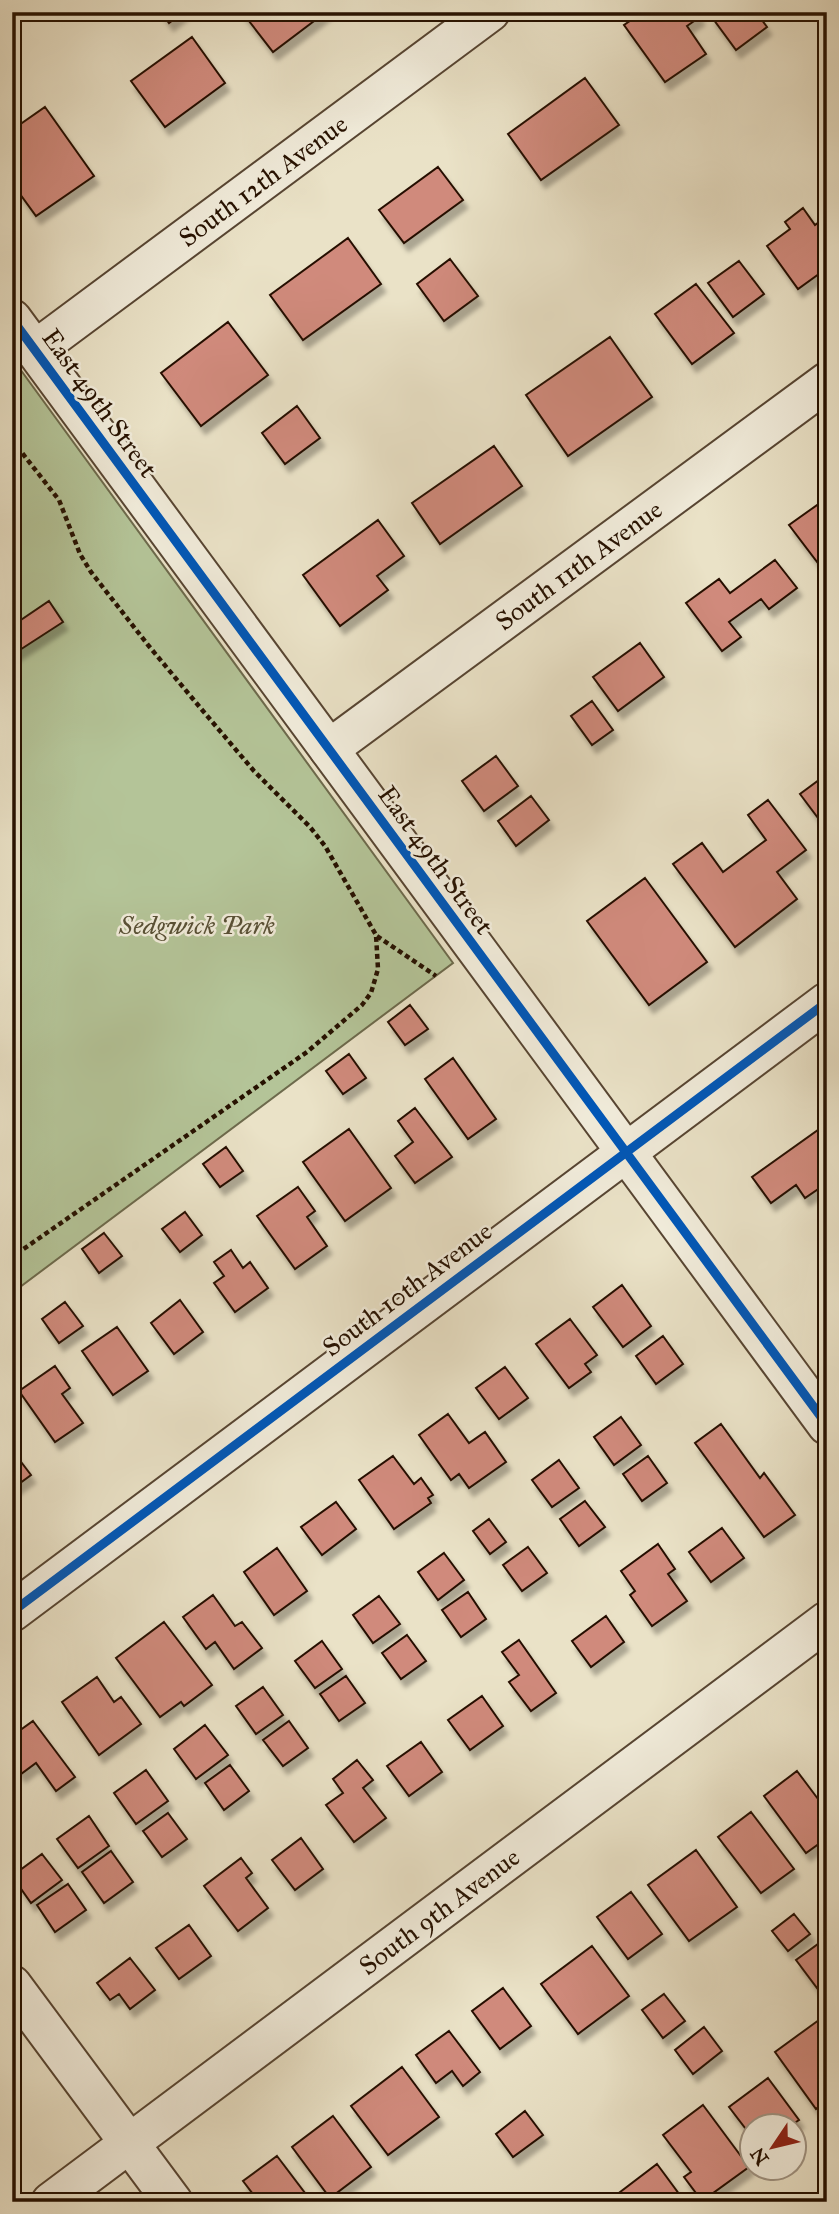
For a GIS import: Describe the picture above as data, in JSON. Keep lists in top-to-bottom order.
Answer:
{
  "streets": {
    "street": [
      "South 12th Avenue",
      "East 49th Street",
      "South 11th Avenue",
      "South 10th Avenue",
      "South 9th Avenue"
    ]
  },
  "crossings": [
    ["South 12th Avenue", "East 49th Street"],
    ["East 49th Street", "South 11th Avenue"],
    ["East 49th Street", "South 10th Avenue"]
  ],
  "parks": ["Sedgwick Park"],
  "north": "bottom left"
}
